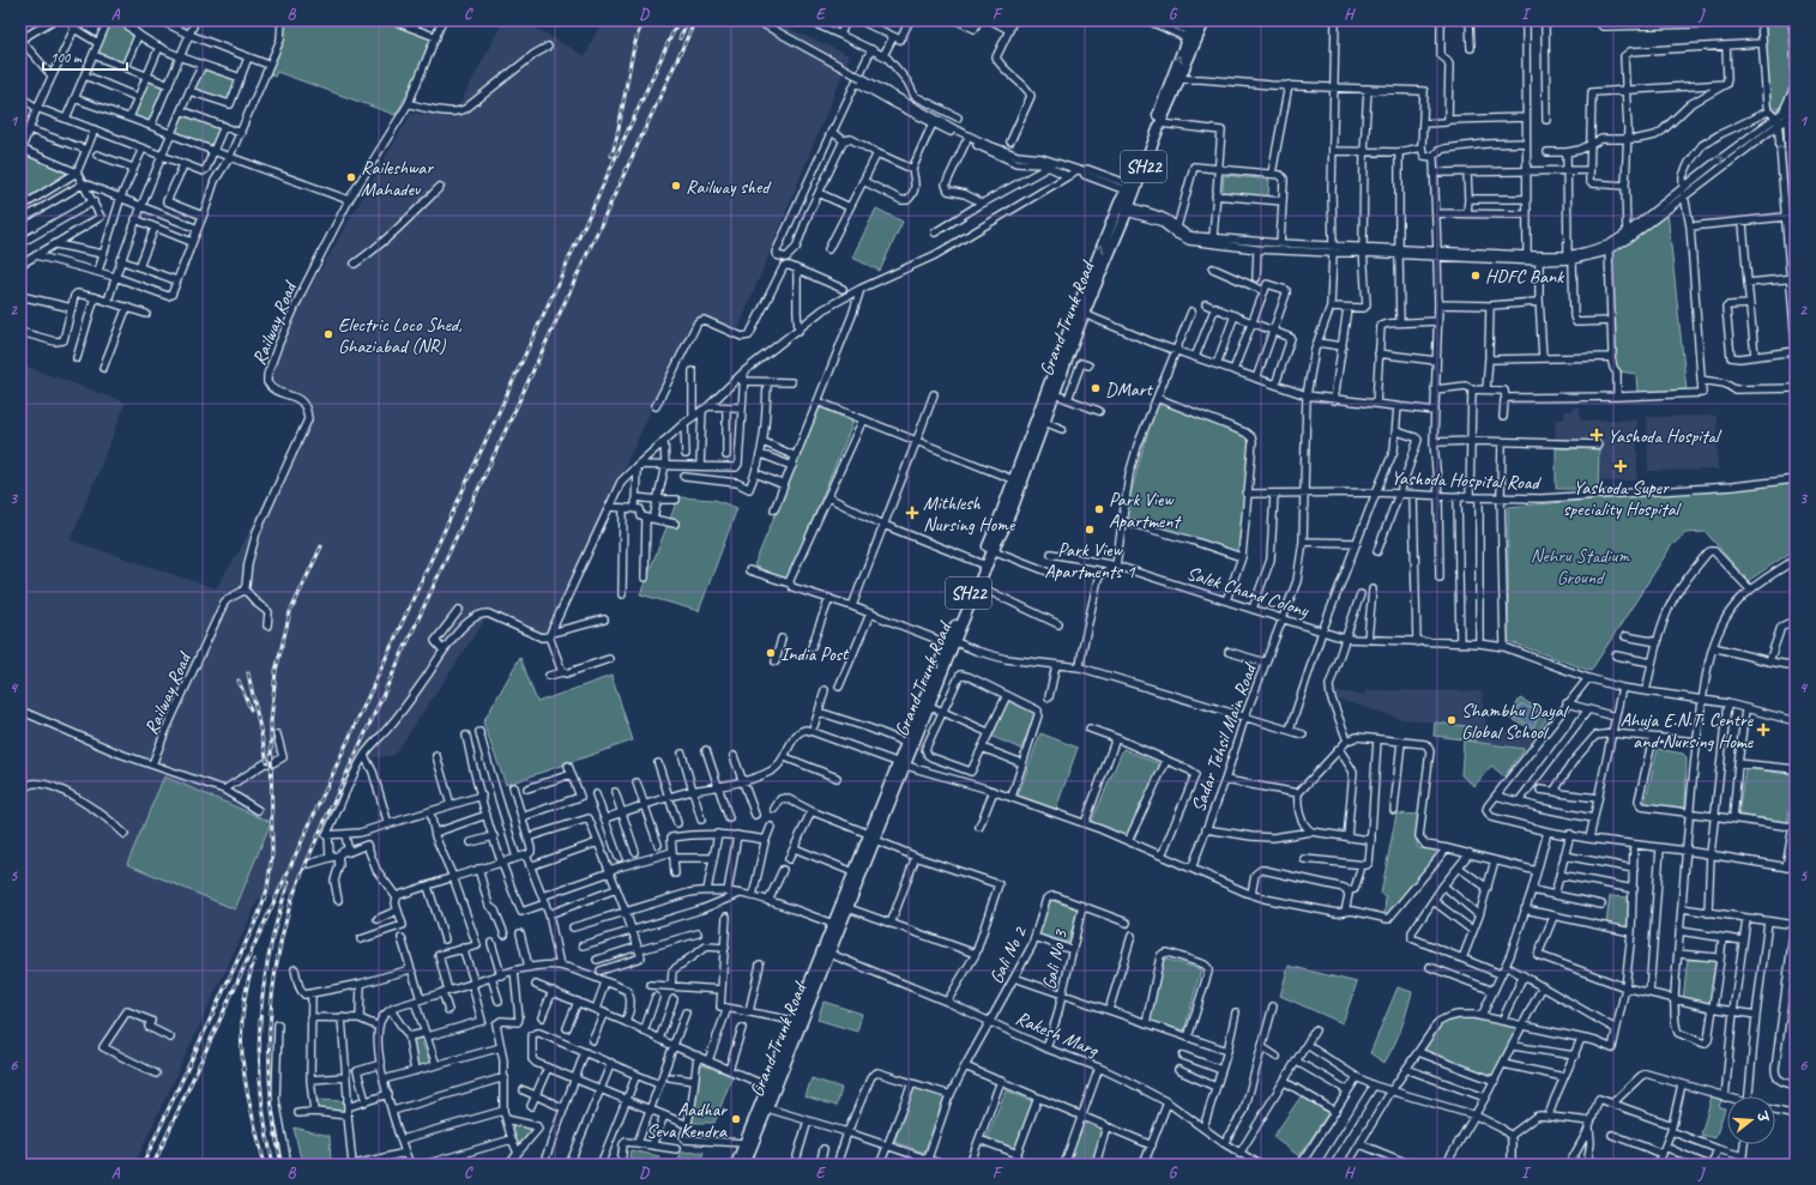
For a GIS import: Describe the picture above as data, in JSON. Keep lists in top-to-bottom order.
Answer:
{
  "streets": {
    "highway": ["SH22", "Grand Trunk Road"],
    "street": [
      "Railway Road",
      "Yashoda Hospital Road",
      "Salek Chand Colony",
      "Sadar Tehsil Main Road",
      "Gali No 2",
      "Gali No 3",
      "Rakesh Marg"
    ]
  },
  "crossings": [
    ["Grand Trunk Road", "Rakesh Marg"],
    ["Yashoda Hospital Road", "Sadar Tehsil Main Road"],
    ["Salek Chand Colony", "Sadar Tehsil Main Road"],
    ["Gali No 2", "Gali No 3"],
    ["Gali No 2", "Rakesh Marg"],
    ["Gali No 3", "Rakesh Marg"]
  ],
  "parks": ["Nehru Stadium Ground"],
  "places": {
    "other": [
      "Raileshwar Mahadev",
      "Railway shed",
      "HDFC Bank",
      "Electric Loco Shed, Ghaziabad (NR)",
      "DMart",
      "Park View Apartment",
      "Park View Apartments 1",
      "India Post",
      "Shambhu Dayal Global School",
      "Aadhar Seva Kendra"
    ],
    "health": [
      "Yashoda Hospital",
      "Yashoda Super speciality Hospital",
      "Mithlesh Nursing Home",
      "Ahuja E.N.T. Centre and Nursing Home"
    ]
  },
  "scale_bar": "100 m",
  "north": "right",
  "grid": {
    "columns": [
      "A",
      "B",
      "C",
      "D",
      "E",
      "F",
      "G",
      "H",
      "I",
      "J"
    ],
    "rows": [
      "1",
      "2",
      "3",
      "4",
      "5",
      "6"
    ]
  }
}
